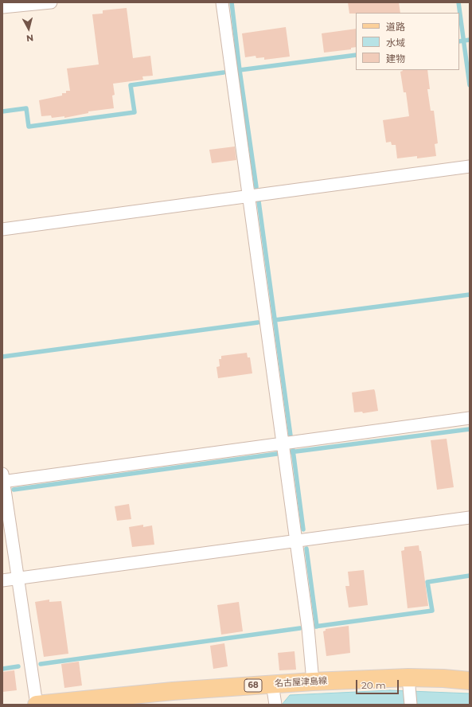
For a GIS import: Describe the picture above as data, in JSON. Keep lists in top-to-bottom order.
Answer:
{
  "streets": {
    "main road": ["名古屋津島線", "68"]
  },
  "legend": ["道路", "水域", "建物"],
  "scale_bar": "20 m",
  "north": "bottom"
}
